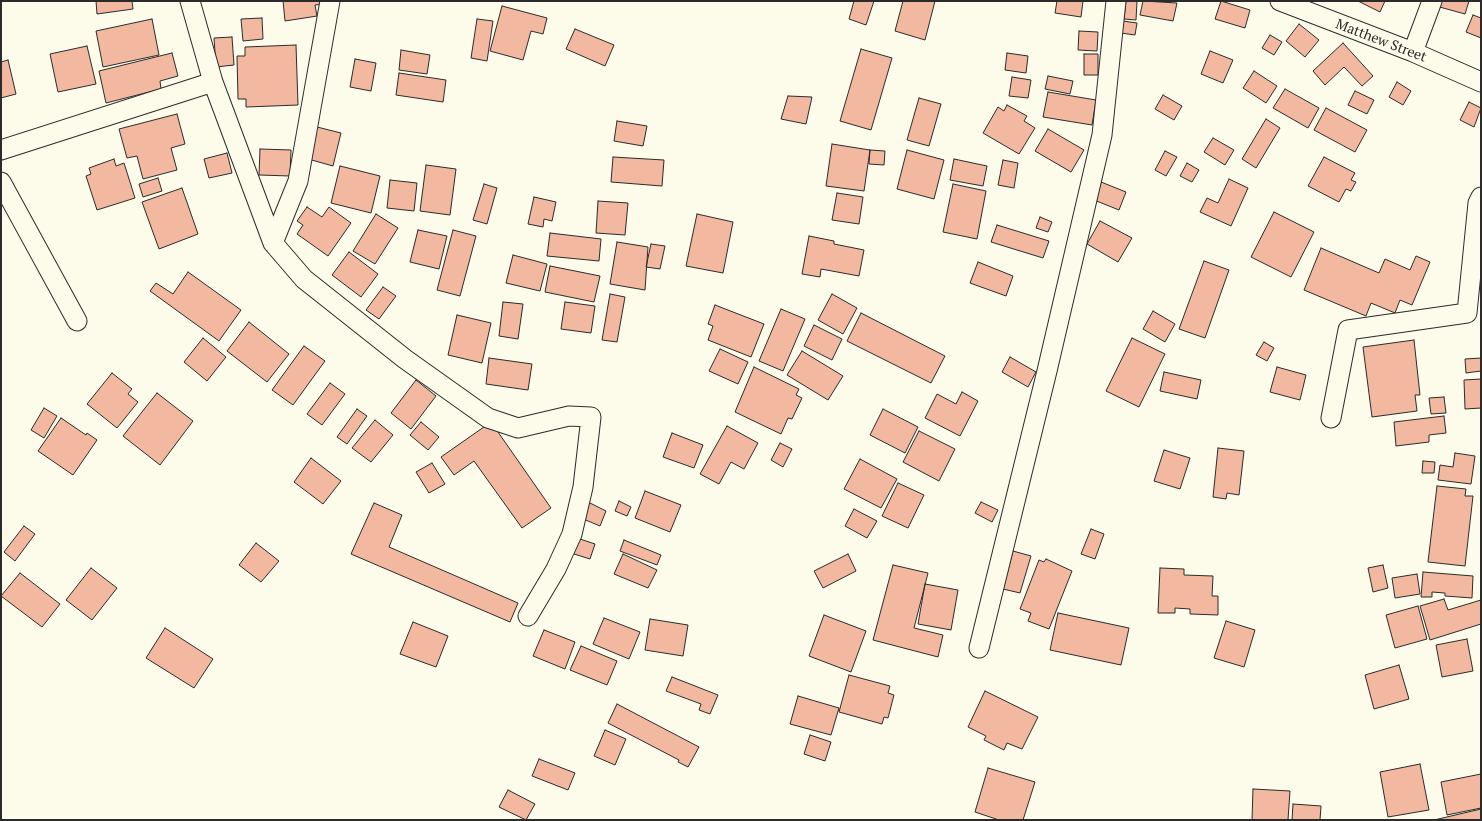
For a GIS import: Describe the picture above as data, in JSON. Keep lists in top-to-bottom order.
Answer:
{
  "streets": {
    "street": ["Matthew Street"]
  }
}
